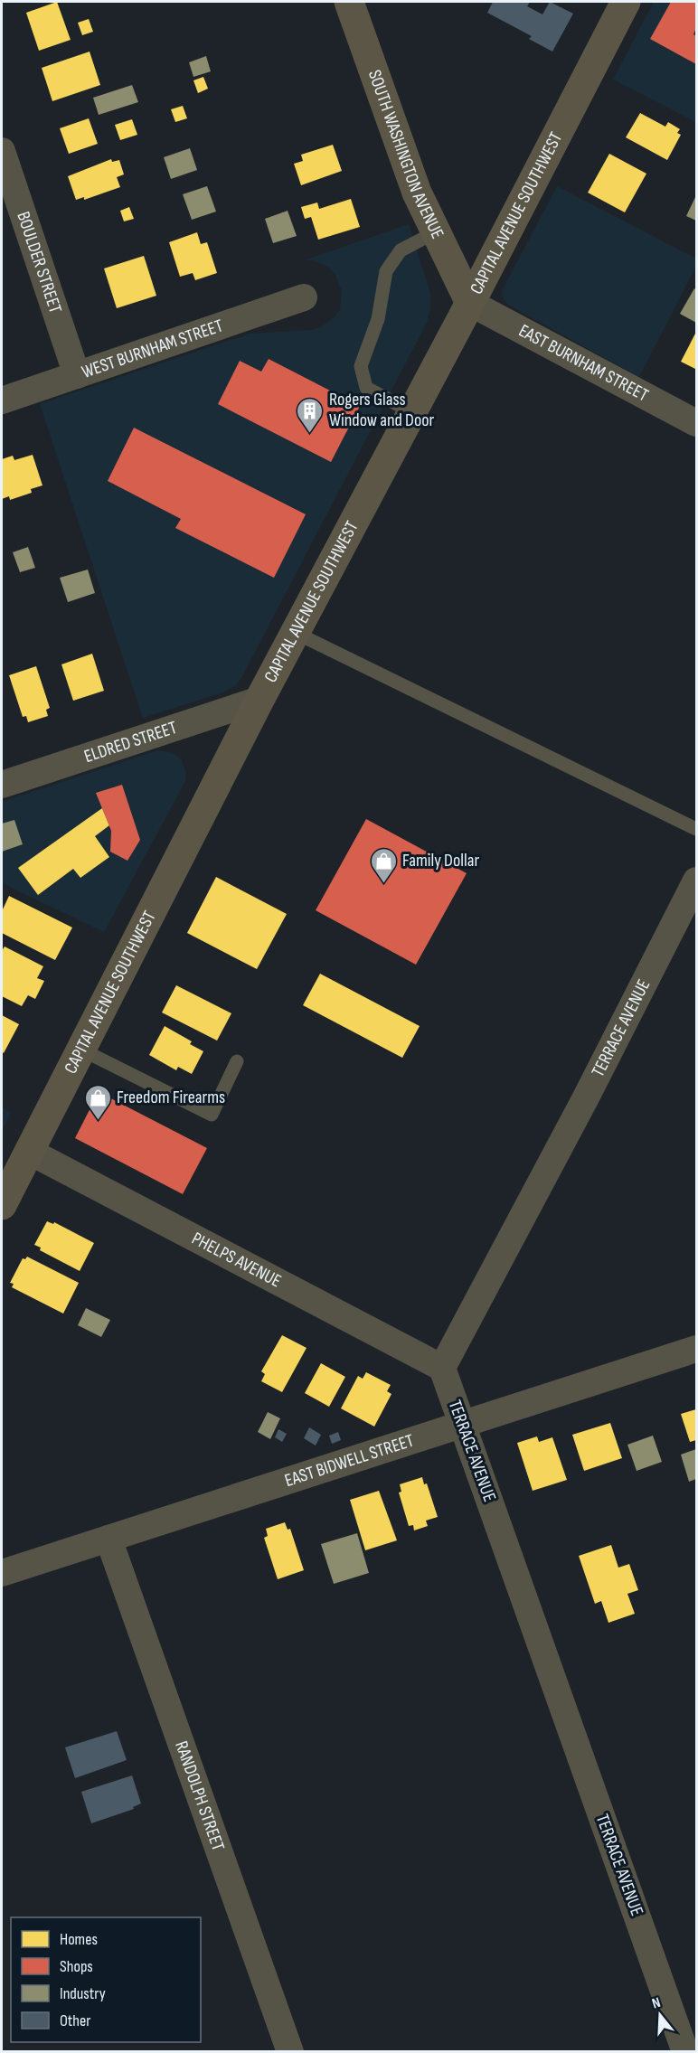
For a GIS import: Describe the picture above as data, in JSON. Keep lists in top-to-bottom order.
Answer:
{
  "streets": {
    "main road": ["SOUTH WASHINGTON AVENUE", "CAPITAL AVENUE SOUTHWEST"],
    "street": [
      "BOULDER STREET",
      "WEST BURNHAM STREET",
      "EAST BURNHAM STREET",
      "ELDRED STREET",
      "TERRACE AVENUE",
      "PHELPS AVENUE",
      "EAST BIDWELL STREET",
      "RANDOLPH STREET"
    ]
  },
  "crossings": [
    ["SOUTH WASHINGTON AVENUE", "CAPITAL AVENUE SOUTHWEST"],
    ["SOUTH WASHINGTON AVENUE", "EAST BURNHAM STREET"],
    ["CAPITAL AVENUE SOUTHWEST", "EAST BURNHAM STREET"],
    ["CAPITAL AVENUE SOUTHWEST", "ELDRED STREET"],
    ["CAPITAL AVENUE SOUTHWEST", "PHELPS AVENUE"],
    ["BOULDER STREET", "WEST BURNHAM STREET"],
    ["TERRACE AVENUE", "PHELPS AVENUE"],
    ["TERRACE AVENUE", "EAST BIDWELL STREET"],
    ["EAST BIDWELL STREET", "RANDOLPH STREET"]
  ],
  "places": {
    "building": ["Rogers Glass Window and Door"],
    "shop": ["Family Dollar", "Freedom Firearms"]
  },
  "legend": [
    "Homes",
    "Shops",
    "Industry",
    "Other"
  ],
  "north": "top"
}
